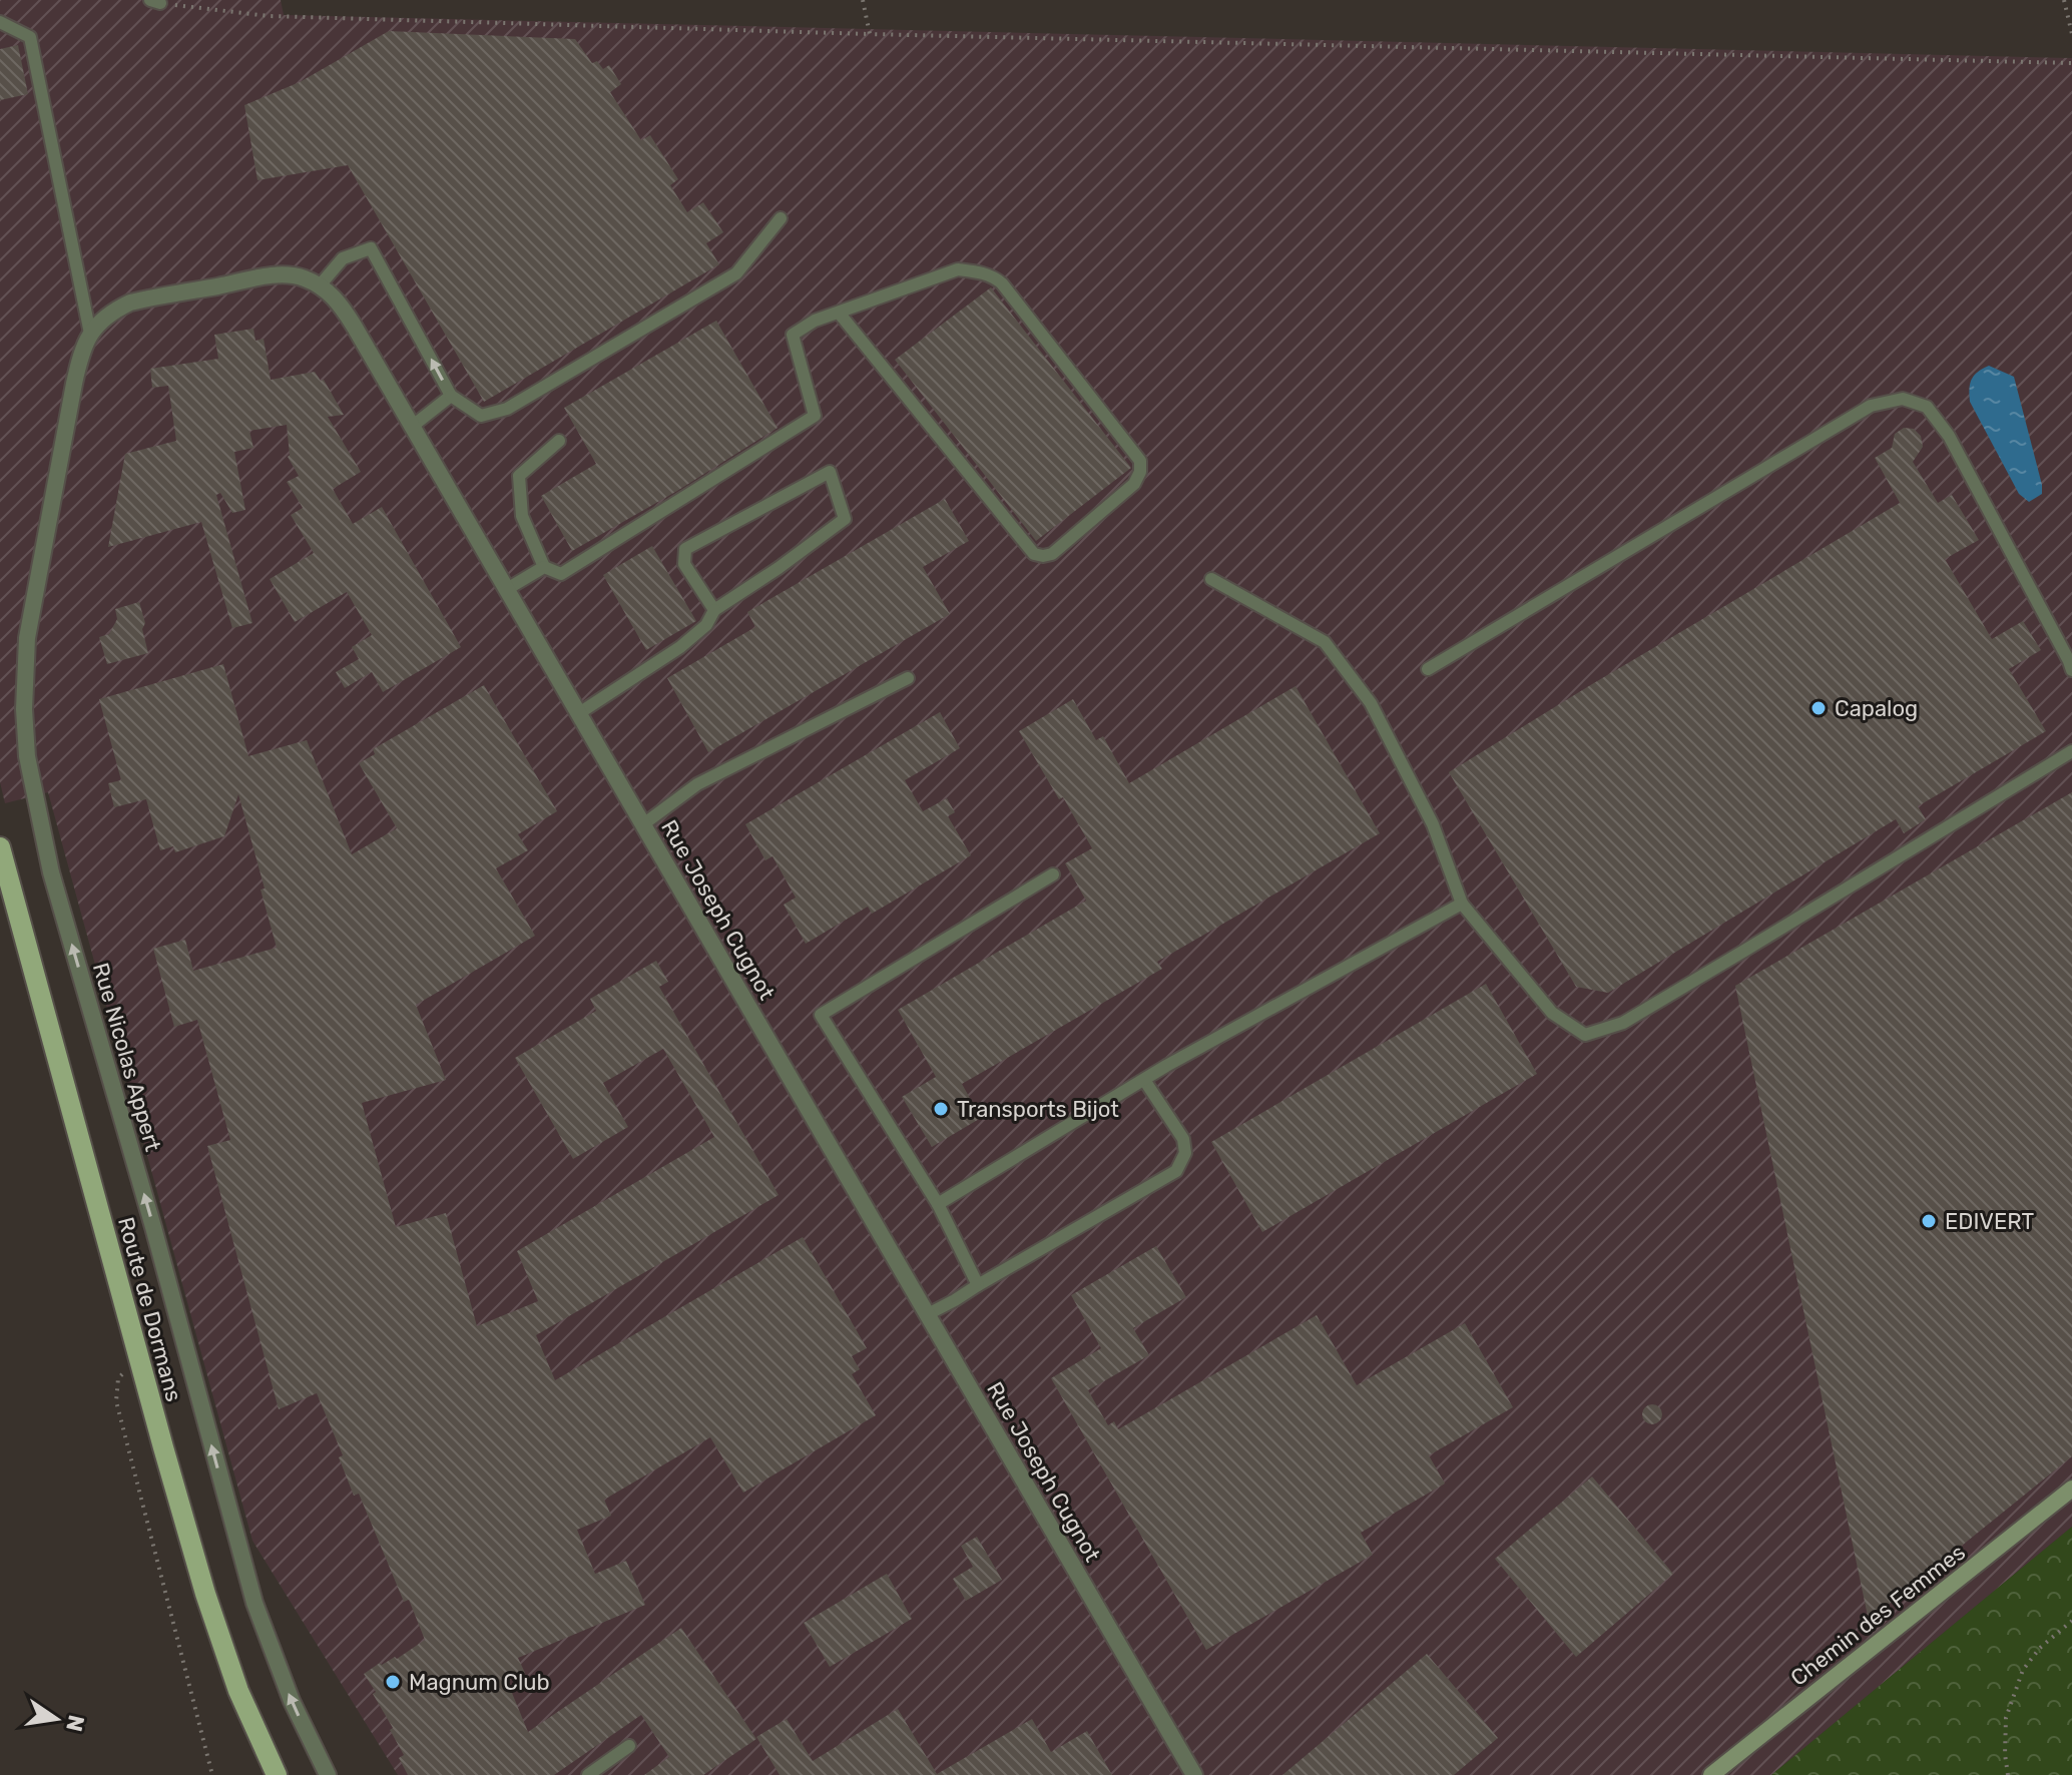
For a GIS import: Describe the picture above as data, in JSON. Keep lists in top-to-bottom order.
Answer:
{
  "streets": {
    "main road": ["Route de Dormans"],
    "street": ["Rue Joseph Cugnot", "Rue Nicolas Appert", "Chemin des Femmes"]
  },
  "one_way": ["Rue Nicolas Appert"],
  "places": [
    "Capalog",
    "Transports Bijot",
    "EDIVERT",
    "Magnum Club"
  ],
  "north": "right"
}
